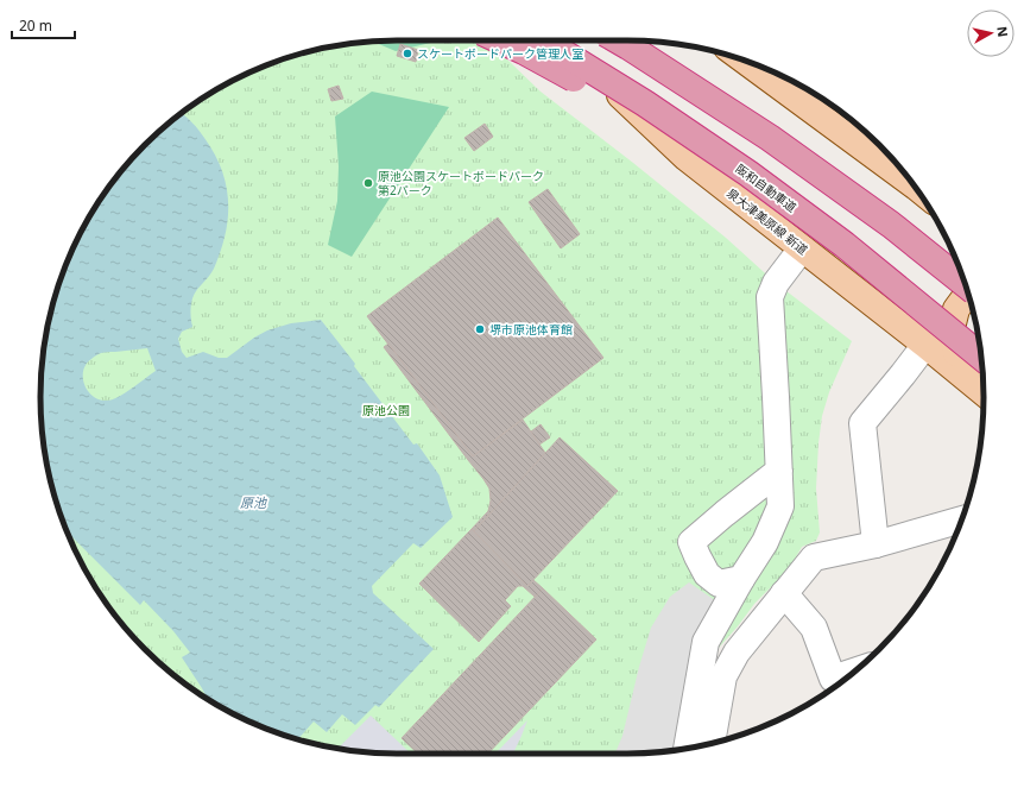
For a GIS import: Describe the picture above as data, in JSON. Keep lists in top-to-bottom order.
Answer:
{
  "streets": {
    "highway": ["阪和自動車道"],
    "main road": ["泉大津美原線 新道"]
  },
  "water": ["原池"],
  "parks": ["原池公園"],
  "places": ["スケートボードパーク管理人室", "原池公園スケートボードパーク 第2パーク", "堺市原池体育館"],
  "scale_bar": "20 m",
  "north": "right"
}
